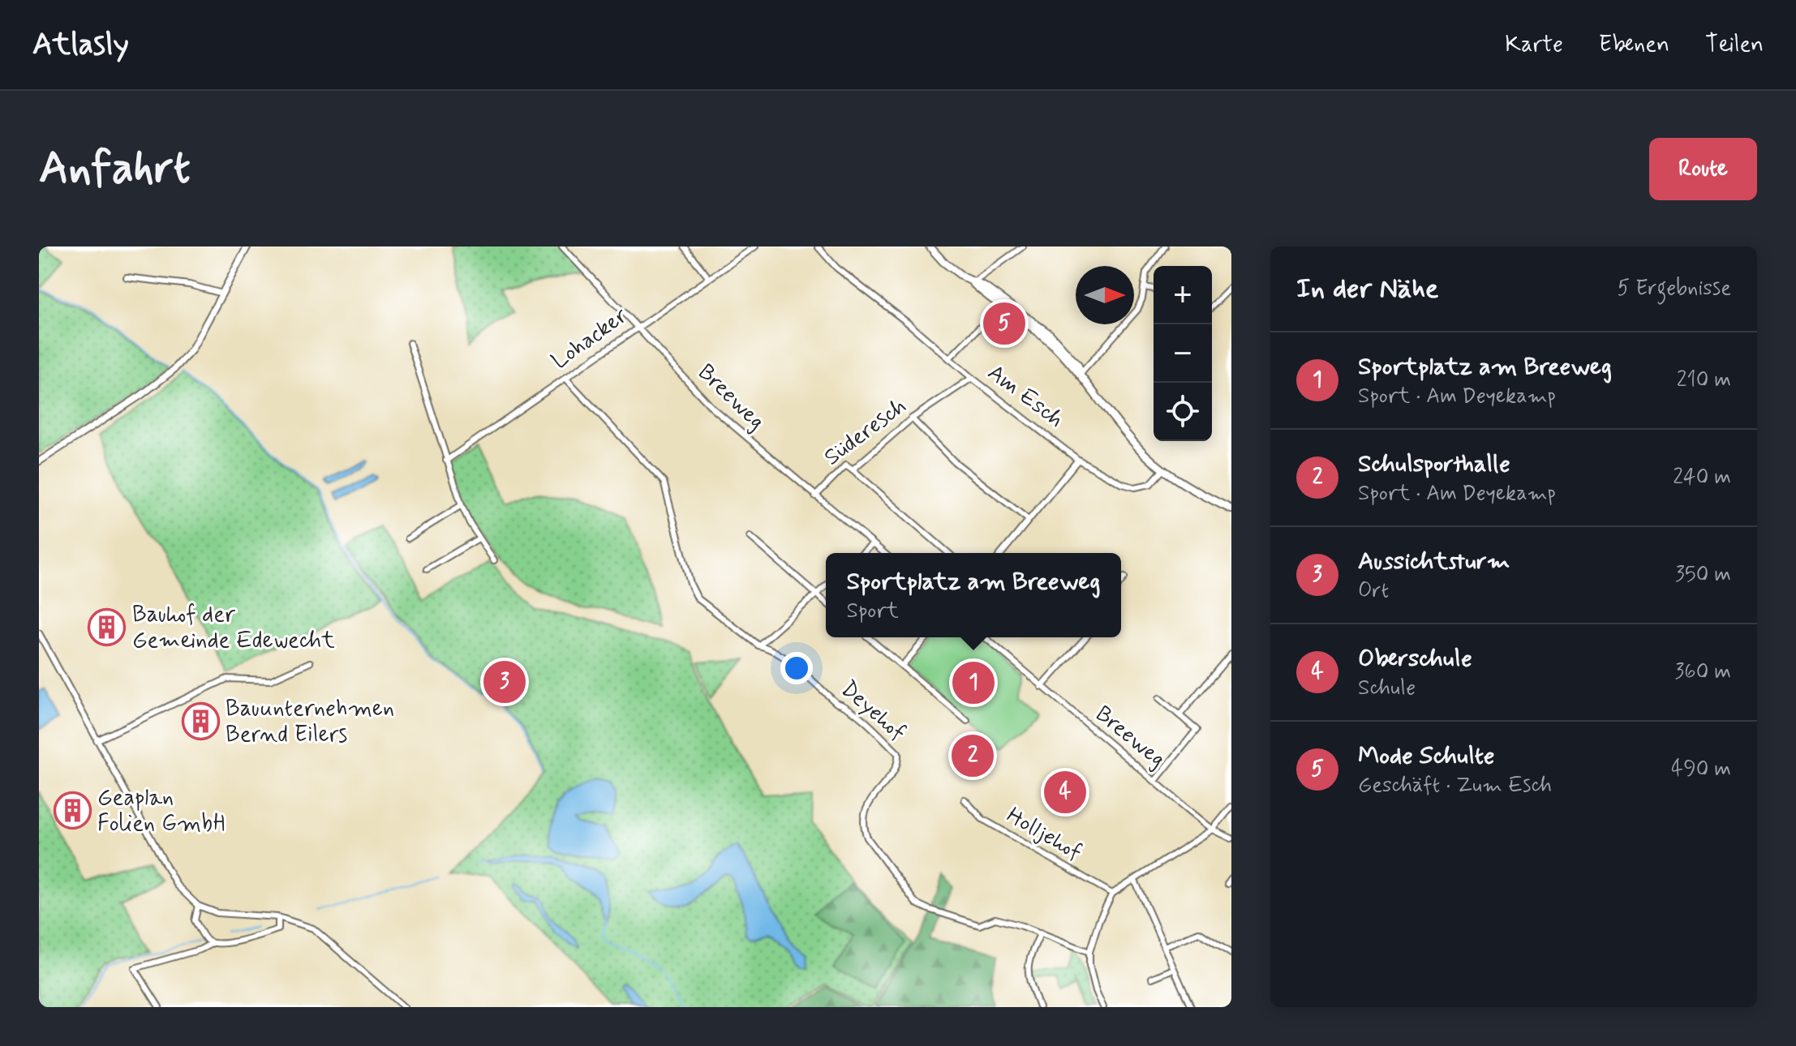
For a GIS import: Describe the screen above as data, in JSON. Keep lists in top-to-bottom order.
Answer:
{
  "streets": {
    "street": [
      "Lohacker",
      "Am Esch",
      "Breeweg",
      "Süderesch",
      "Deyehof",
      "Holljehof"
    ]
  },
  "crossings": [
    ["Lohacker", "Breeweg"],
    ["Lohacker", "Deyehof"],
    ["Am Esch", "Süderesch"],
    ["Breeweg", "Süderesch"]
  ],
  "places": {
    "building": ["Bauhof der Gemeinde Edewecht", "Bauunternehmen Bernd Eilers", "Geaplan Folien GmbH"]
  },
  "north": "right",
  "page": {
    "header": "Atlasly",
    "nav": ["Karte", "Ebenen", "Teilen"],
    "buttons": "Route",
    "title": "Anfahrt",
    "heading": ["In der Nähe", "5 Ergebnisse"],
    "map_buttons": ["+", "−"],
    "pins": [
      "5",
      "3",
      "1",
      "2",
      "4"
    ],
    "list": [
      {
        "mark": "1",
        "name": "Sportplatz am Breeweg",
        "note": "Sport · Am Deyekamp",
        "value": "210 m"
      },
      {
        "mark": "2",
        "name": "Schulsporthalle",
        "note": "Sport · Am Deyekamp",
        "value": "240 m"
      },
      {
        "mark": "3",
        "name": "Aussichtsturm",
        "note": "Ort",
        "value": "350 m"
      },
      {
        "mark": "4",
        "name": "Oberschule",
        "note": "Schule",
        "value": "360 m"
      },
      {
        "mark": "5",
        "name": "Mode Schulte",
        "note": "Geschäft · Zum Esch",
        "value": "490 m"
      }
    ],
    "popup": ["Sportplatz am Breeweg", "Sport"]
  }
}
